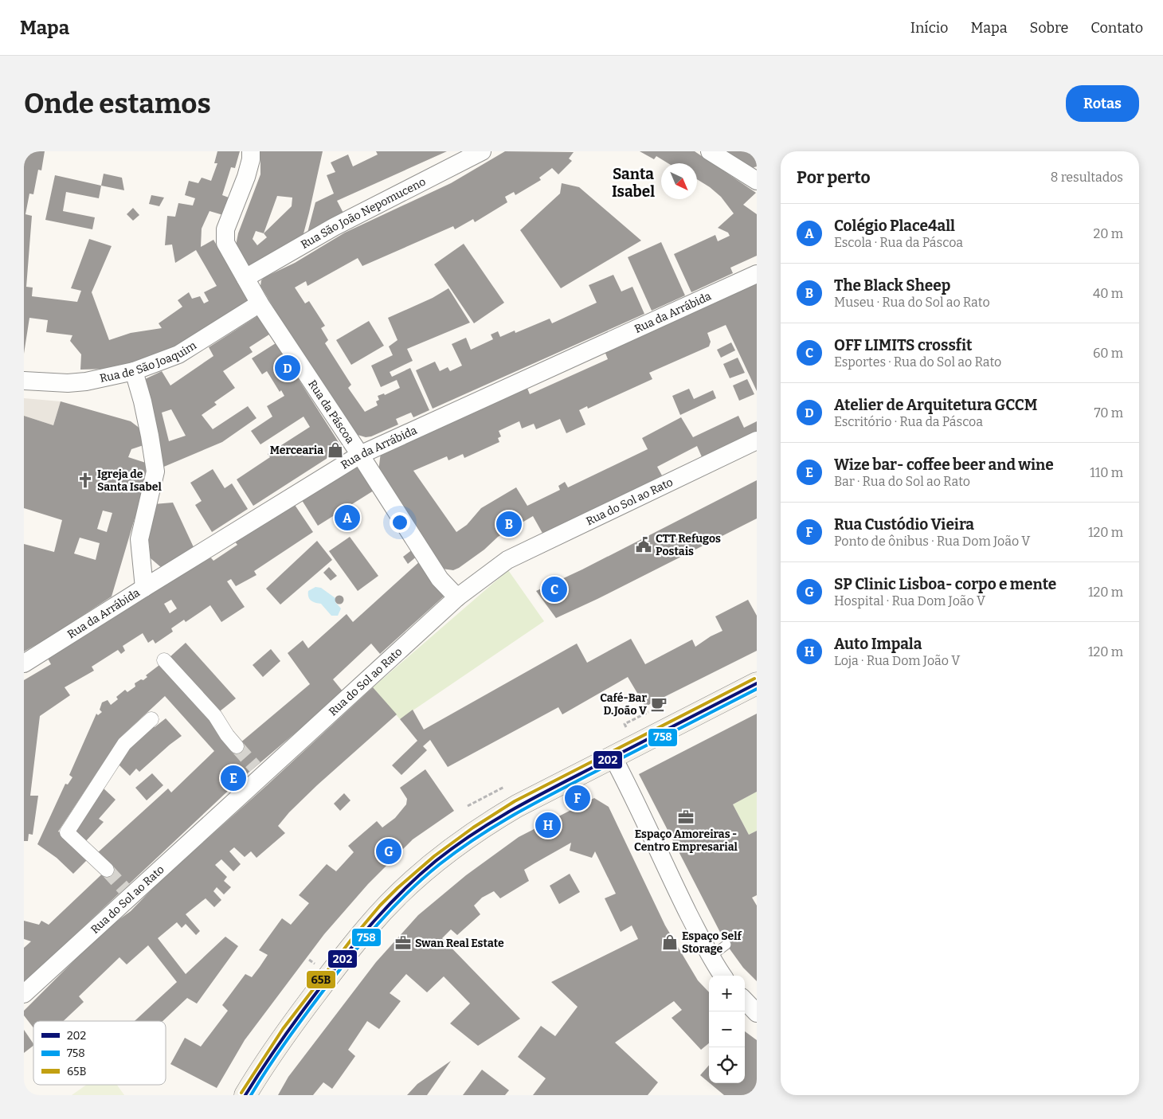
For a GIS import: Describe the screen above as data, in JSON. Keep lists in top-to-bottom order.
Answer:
{
  "streets": {
    "street": [
      "Rua São João Nepomuceno",
      "Rua da Arrábida",
      "Rua de São Joaquim",
      "Rua da Páscoa",
      "Rua do Sol ao Rato"
    ]
  },
  "crossings": [
    ["Rua São João Nepomuceno", "Rua da Páscoa"],
    ["Rua da Arrábida", "Rua da Páscoa"],
    ["Rua de São Joaquim", "Rua da Páscoa"],
    ["Rua da Páscoa", "Rua do Sol ao Rato"]
  ],
  "districts": ["Santa Isabel"],
  "places": {
    "shop": ["Mercearia", "Espaço Self Storage"],
    "church": ["Igreja de Santa Isabel"],
    "public building": ["CTT Refugos Postais"],
    "cafe": ["Café-Bar D.João V"],
    "office": ["Espaço Amoreiras - Centro Empresarial", "Swan Real Estate"]
  },
  "lines": ["transit line 65B", "transit line 202", "transit line 758"],
  "legend": ["202", "758", "65B"],
  "north": "bottom right",
  "page": {
    "header": "Mapa",
    "nav": [
      "Início",
      "Mapa",
      "Sobre",
      "Contato"
    ],
    "buttons": "Rotas",
    "title": "Onde estamos",
    "heading": ["Por perto", "8 resultados"],
    "list": [
      {
        "mark": "A",
        "name": "Colégio Place4all",
        "note": "Escola · Rua da Páscoa",
        "value": "20 m"
      },
      {
        "mark": "B",
        "name": "The Black Sheep",
        "note": "Museu · Rua do Sol ao Rato",
        "value": "40 m"
      },
      {
        "mark": "C",
        "name": "OFF LIMITS crossfit",
        "note": "Esportes · Rua do Sol ao Rato",
        "value": "60 m"
      },
      {
        "mark": "D",
        "name": "Atelier de Arquitetura GCCM",
        "note": "Escritório · Rua da Páscoa",
        "value": "70 m"
      },
      {
        "mark": "E",
        "name": "Wize bar- coffee beer and wine",
        "note": "Bar · Rua do Sol ao Rato",
        "value": "110 m"
      },
      {
        "mark": "F",
        "name": "Rua Custódio Vieira",
        "note": "Ponto de ônibus · Rua Dom João V",
        "value": "120 m"
      },
      {
        "mark": "G",
        "name": "SP Clinic Lisboa- corpo e mente",
        "note": "Hospital · Rua Dom João V",
        "value": "120 m"
      },
      {
        "mark": "H",
        "name": "Auto Impala",
        "note": "Loja · Rua Dom João V",
        "value": "120 m"
      }
    ],
    "pins": [
      "D",
      "A",
      "B",
      "C",
      "E",
      "F",
      "H",
      "G"
    ],
    "map_buttons": ["+", "−"]
  }
}
